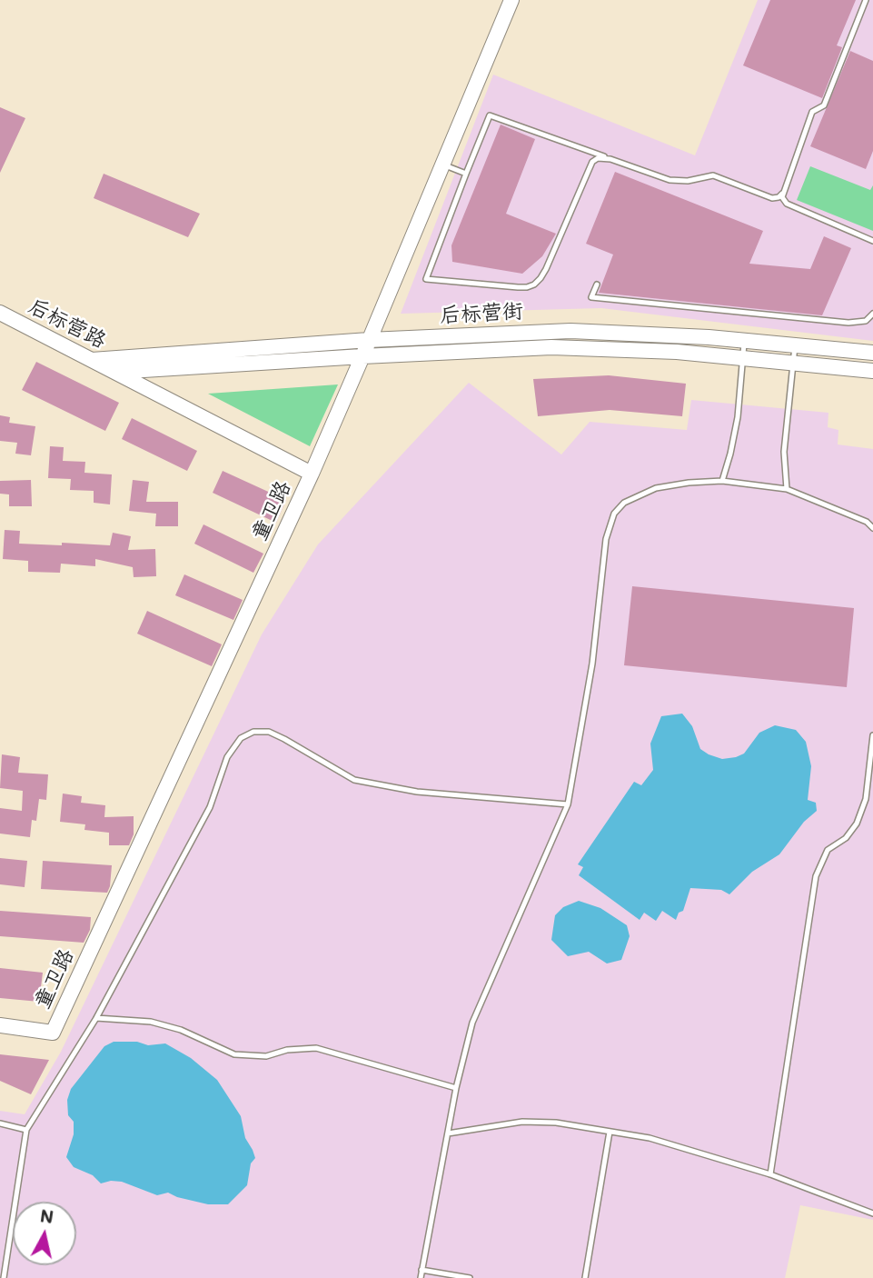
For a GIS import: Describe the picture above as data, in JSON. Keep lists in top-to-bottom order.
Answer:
{
  "streets": {
    "street": ["后标营街", "后标营路", "童卫路"]
  },
  "crossings": [
    ["后标营街", "后标营路"],
    ["后标营街", "童卫路"],
    ["后标营路", "童卫路"]
  ],
  "north": "top"
}
